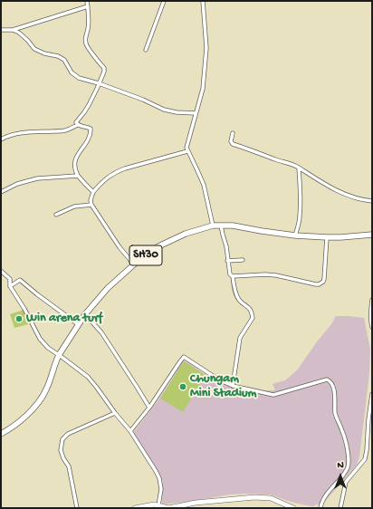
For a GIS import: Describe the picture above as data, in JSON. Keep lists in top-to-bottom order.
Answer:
{
  "streets": {
    "main road": ["SH30"]
  },
  "places": ["Win arena turf", "Chungam Mini Stadium"],
  "north": "top"
}
